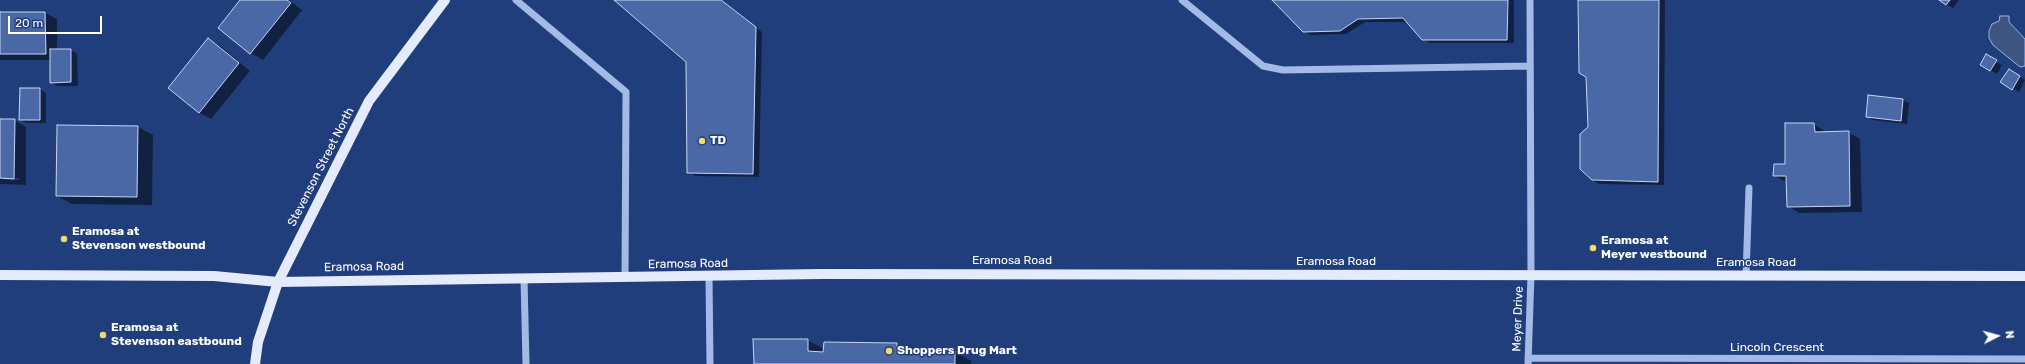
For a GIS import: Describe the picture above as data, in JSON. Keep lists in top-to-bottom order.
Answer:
{
  "streets": {
    "main road": ["Stevenson Street North", "Eramosa Road"],
    "street": ["Meyer Drive", "Lincoln Crescent"]
  },
  "crossings": [
    ["Stevenson Street North", "Eramosa Road"],
    ["Eramosa Road", "Meyer Drive"],
    ["Meyer Drive", "Lincoln Crescent"]
  ],
  "places": [
    "TD",
    "Eramosa at Stevenson westbound",
    "Eramosa at Meyer westbound",
    "Eramosa at Stevenson eastbound",
    "Shoppers Drug Mart"
  ],
  "scale_bar": "20 m",
  "north": "right"
}
